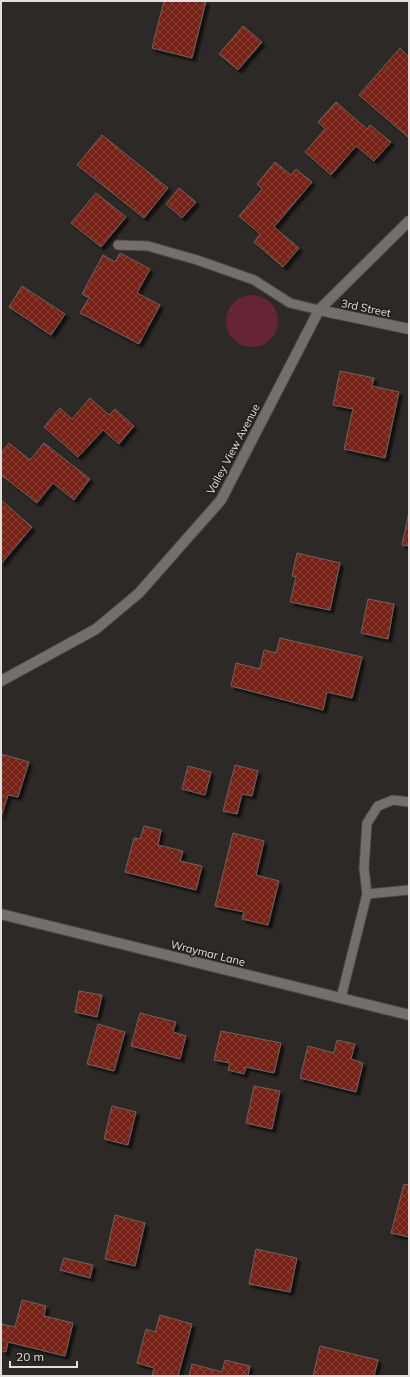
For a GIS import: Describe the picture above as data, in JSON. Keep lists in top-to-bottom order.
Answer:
{
  "streets": {
    "street": ["3rd Street", "Valley View Avenue", "Wraymar Lane"]
  },
  "crossings": [
    ["3rd Street", "Valley View Avenue"]
  ],
  "scale_bar": "20 m"
}
